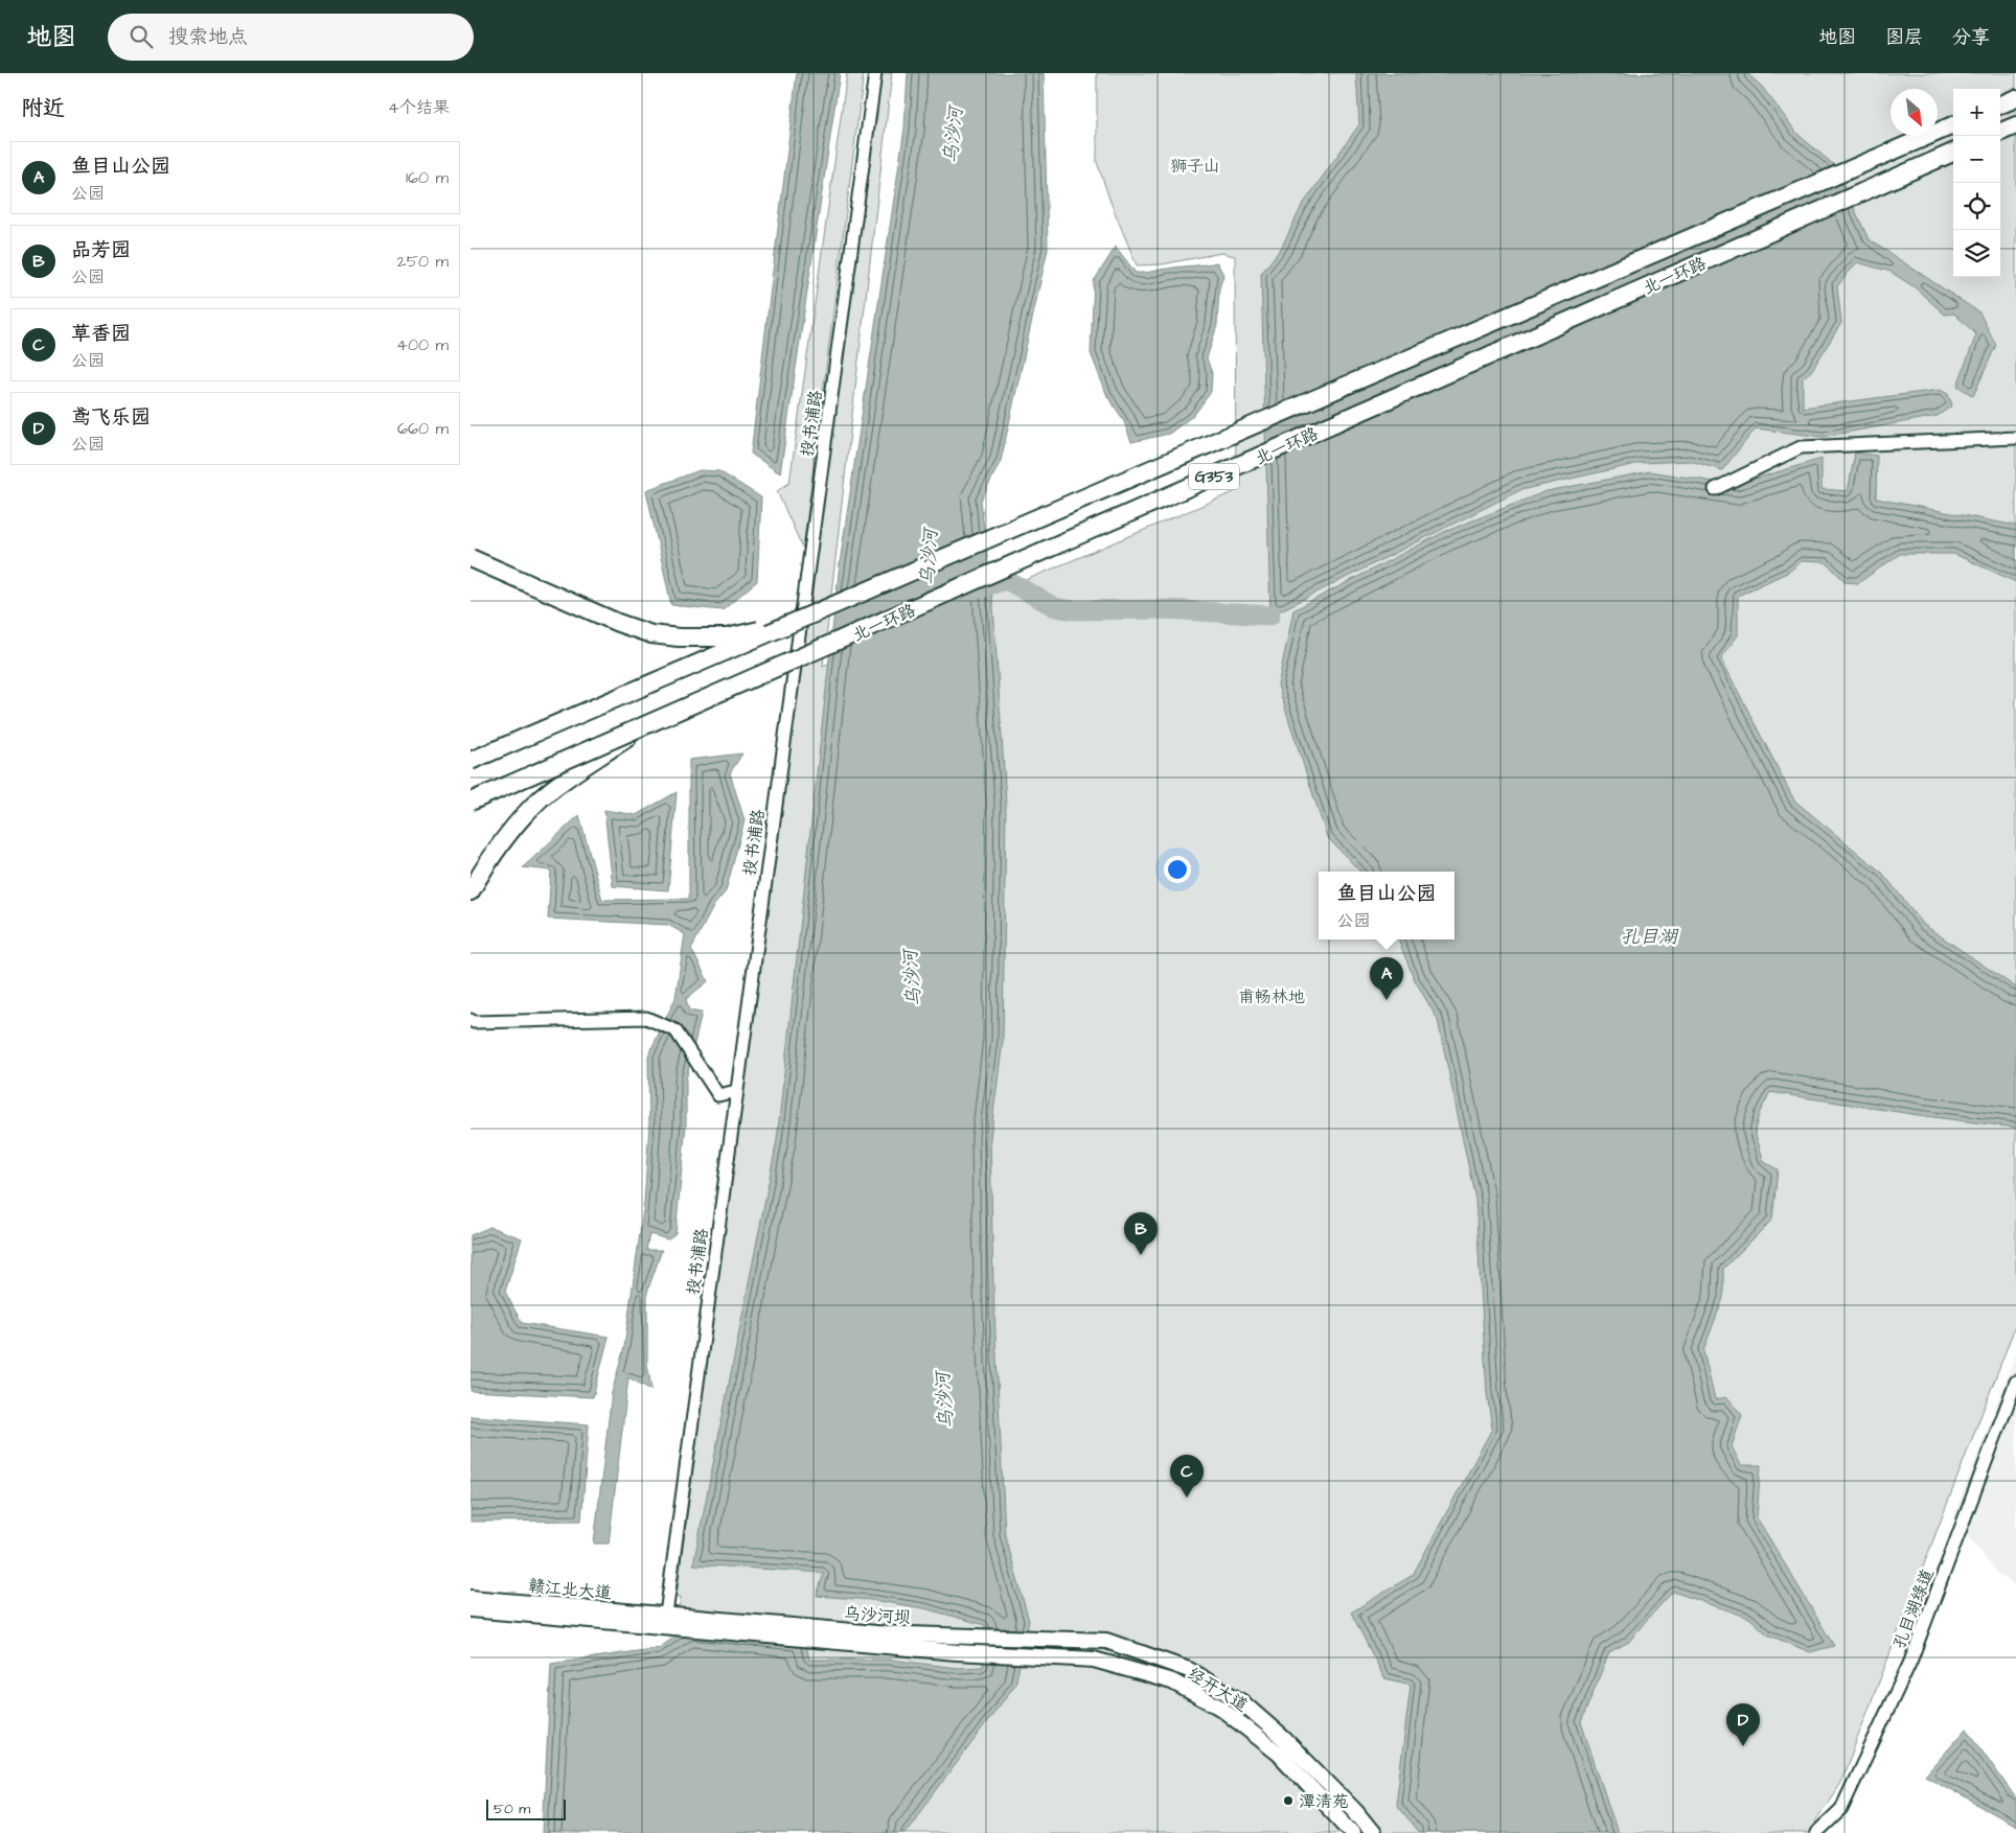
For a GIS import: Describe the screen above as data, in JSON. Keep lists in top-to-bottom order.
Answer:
{
  "streets": {
    "highway": ["北一环路", "G353"],
    "main road": ["赣江北大道", "乌沙河坝", "经开大道"],
    "street": ["投书浦路", "孔目湖绿道"]
  },
  "crossings": [
    ["投书浦路", "赣江北大道"],
    ["投书浦路", "乌沙河坝"],
    ["赣江北大道", "乌沙河坝"],
    ["乌沙河坝", "经开大道"]
  ],
  "water": ["乌沙河", "孔目湖"],
  "parks": ["狮子山", "甫畅林地"],
  "places": ["潭清苑"],
  "scale_bar": "50 m",
  "north": "bottom right",
  "page": {
    "header": "地图",
    "search": "搜索地点",
    "nav": ["地图", "图层", "分享"],
    "heading": ["附近", "4个结果"],
    "map_buttons": ["+", "−"],
    "list": [
      {
        "mark": "A",
        "name": "鱼目山公园",
        "note": "公园",
        "value": "160 m"
      },
      {
        "mark": "B",
        "name": "品芳园",
        "note": "公园",
        "value": "250 m"
      },
      {
        "mark": "C",
        "name": "草香园",
        "note": "公园",
        "value": "400 m"
      },
      {
        "mark": "D",
        "name": "鸢飞乐园",
        "note": "公园",
        "value": "660 m"
      }
    ],
    "popup": ["鱼目山公园", "公园"],
    "pins": [
      "A",
      "B",
      "C",
      "D"
    ],
    "scale": "50 m"
  }
}
